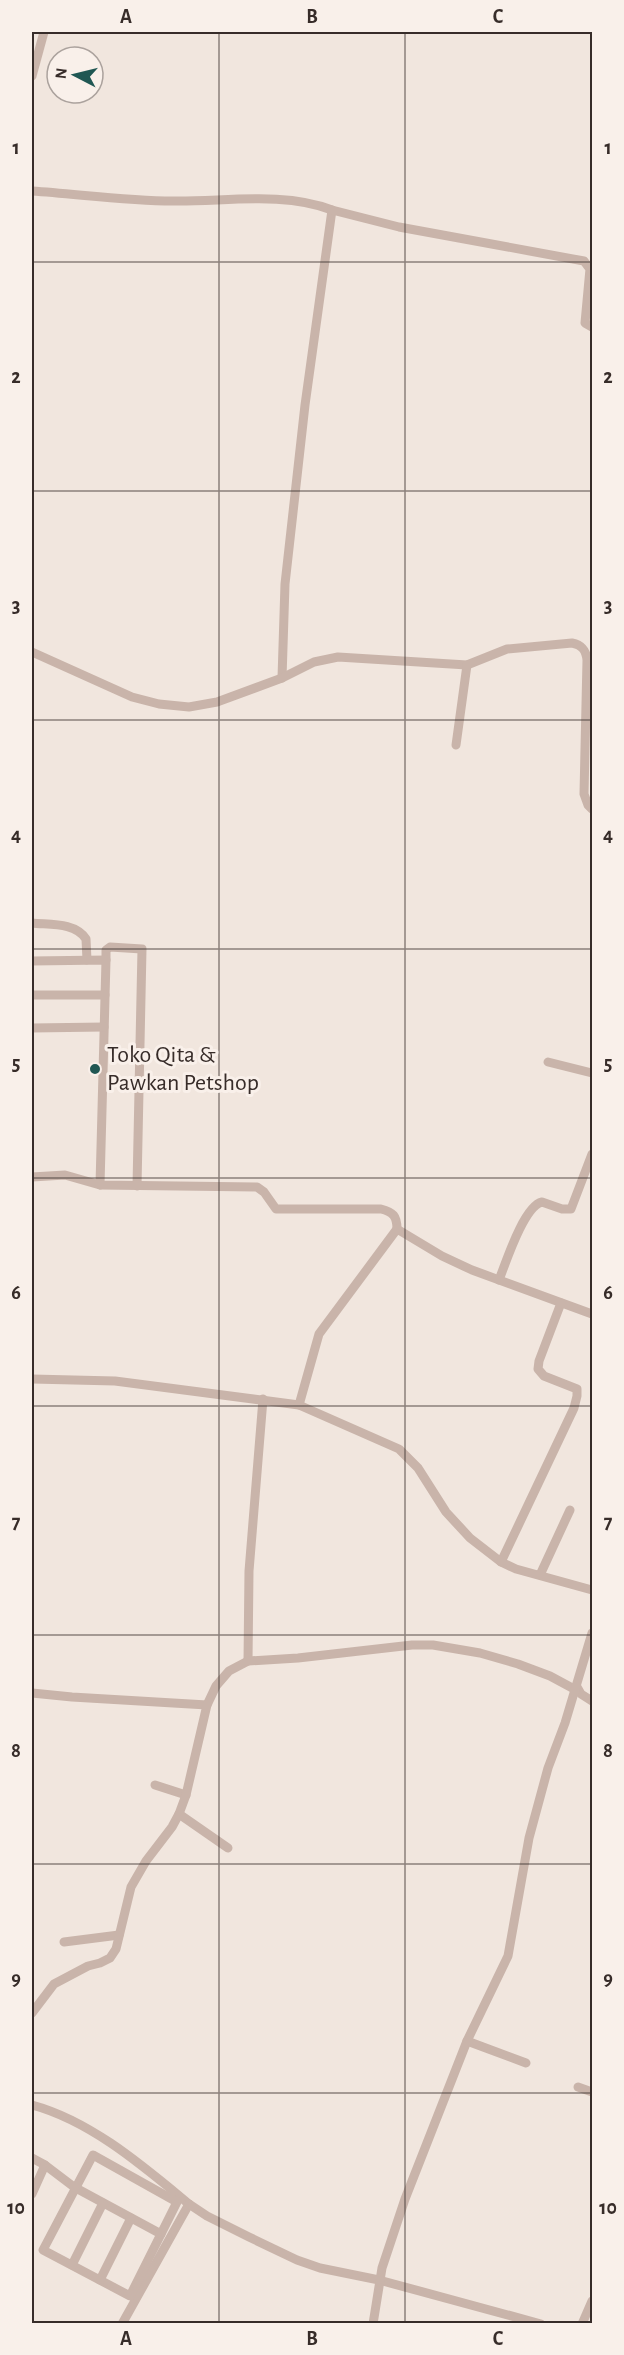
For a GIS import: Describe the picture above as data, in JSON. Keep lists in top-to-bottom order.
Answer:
{
  "places": ["Toko Qita & Pawkan Petshop"],
  "north": "left",
  "grid": {
    "columns": ["A", "B", "C"],
    "rows": [
      "1",
      "2",
      "3",
      "4",
      "5",
      "6",
      "7",
      "8",
      "9",
      "10"
    ]
  }
}
